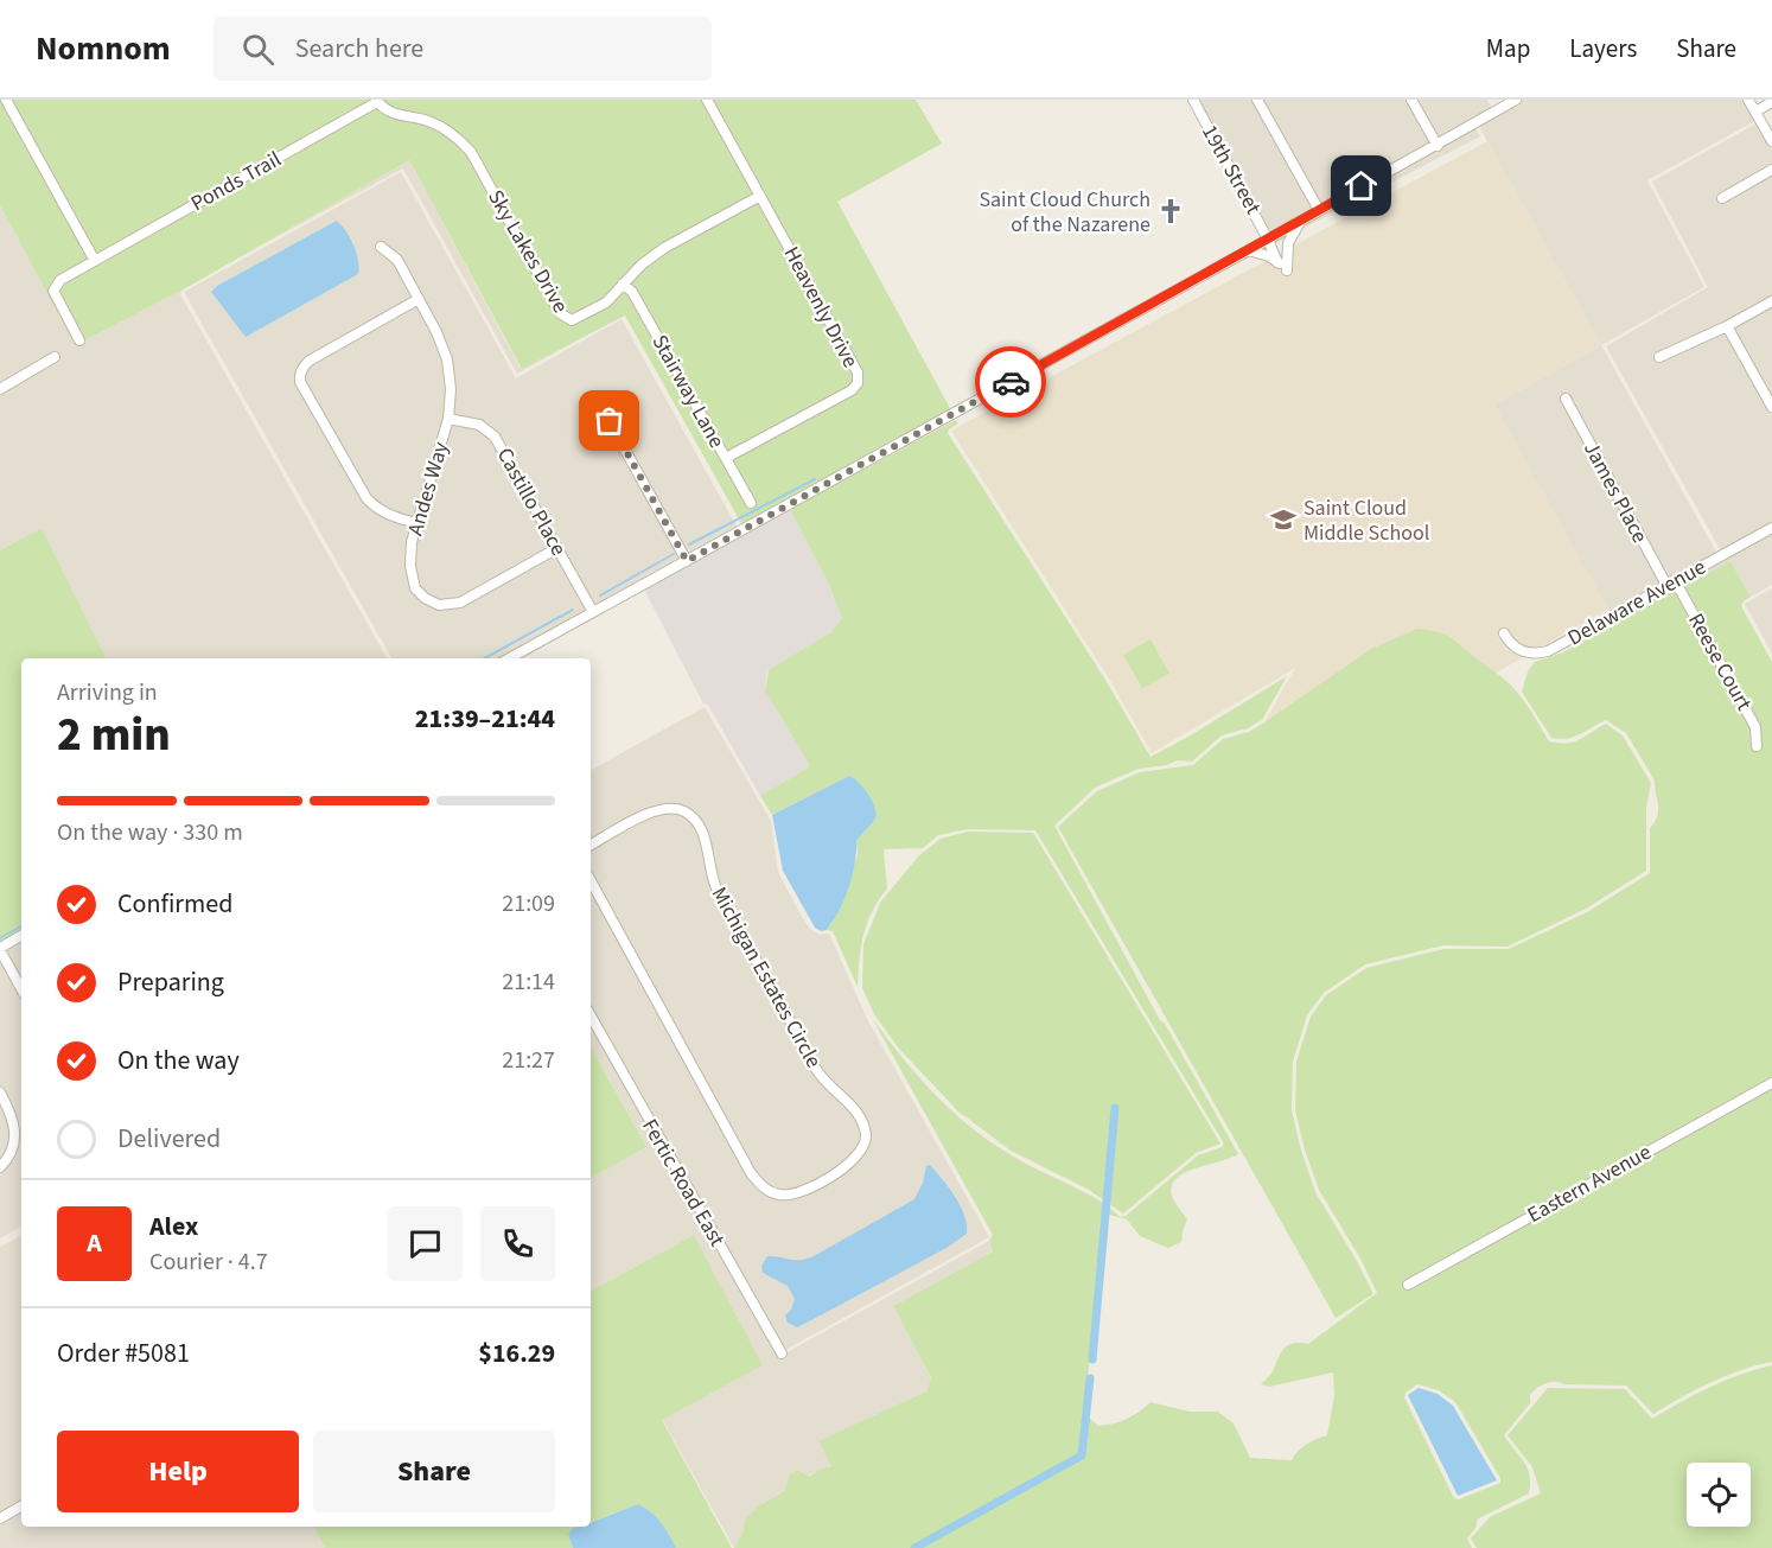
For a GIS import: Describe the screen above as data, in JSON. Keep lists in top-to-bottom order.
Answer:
{
  "streets": {
    "street": [
      "19th Street",
      "Ponds Trail",
      "Sky Lakes Drive",
      "Heavenly Drive",
      "Stairway Lane",
      "Andes Way",
      "James Place",
      "Castillo Place",
      "Delaware Avenue",
      "Reese Court",
      "Michigan Estates Circle",
      "Fertic Road East",
      "Eastern Avenue"
    ]
  },
  "crossings": [
    ["Ponds Trail", "Sky Lakes Drive"],
    ["Sky Lakes Drive", "Heavenly Drive"],
    ["Sky Lakes Drive", "Stairway Lane"],
    ["Heavenly Drive", "Stairway Lane"],
    ["Andes Way", "Castillo Place"],
    ["James Place", "Delaware Avenue"],
    ["James Place", "Reese Court"],
    ["Delaware Avenue", "Reese Court"]
  ],
  "places": {
    "church": ["Saint Cloud Church of the Nazarene"],
    "school or university": ["Saint Cloud Middle School"]
  },
  "page": {
    "header": "Nomnom",
    "search": "Search here",
    "nav": ["Map", "Layers", "Share"],
    "heading": ["2 min", "Arriving in", "21:39–21:44"],
    "panel": [
      "Alex",
      "Courier · 4.7",
      "Order #5081",
      "$16.29"
    ],
    "bar": "On the way · 330 m",
    "list": [
      ["Confirmed", "21:09"],
      ["Preparing", "21:14"],
      ["On the way", "21:27"],
      "Delivered"
    ],
    "round": "A",
    "buttons": ["Help", "Share"]
  }
}
